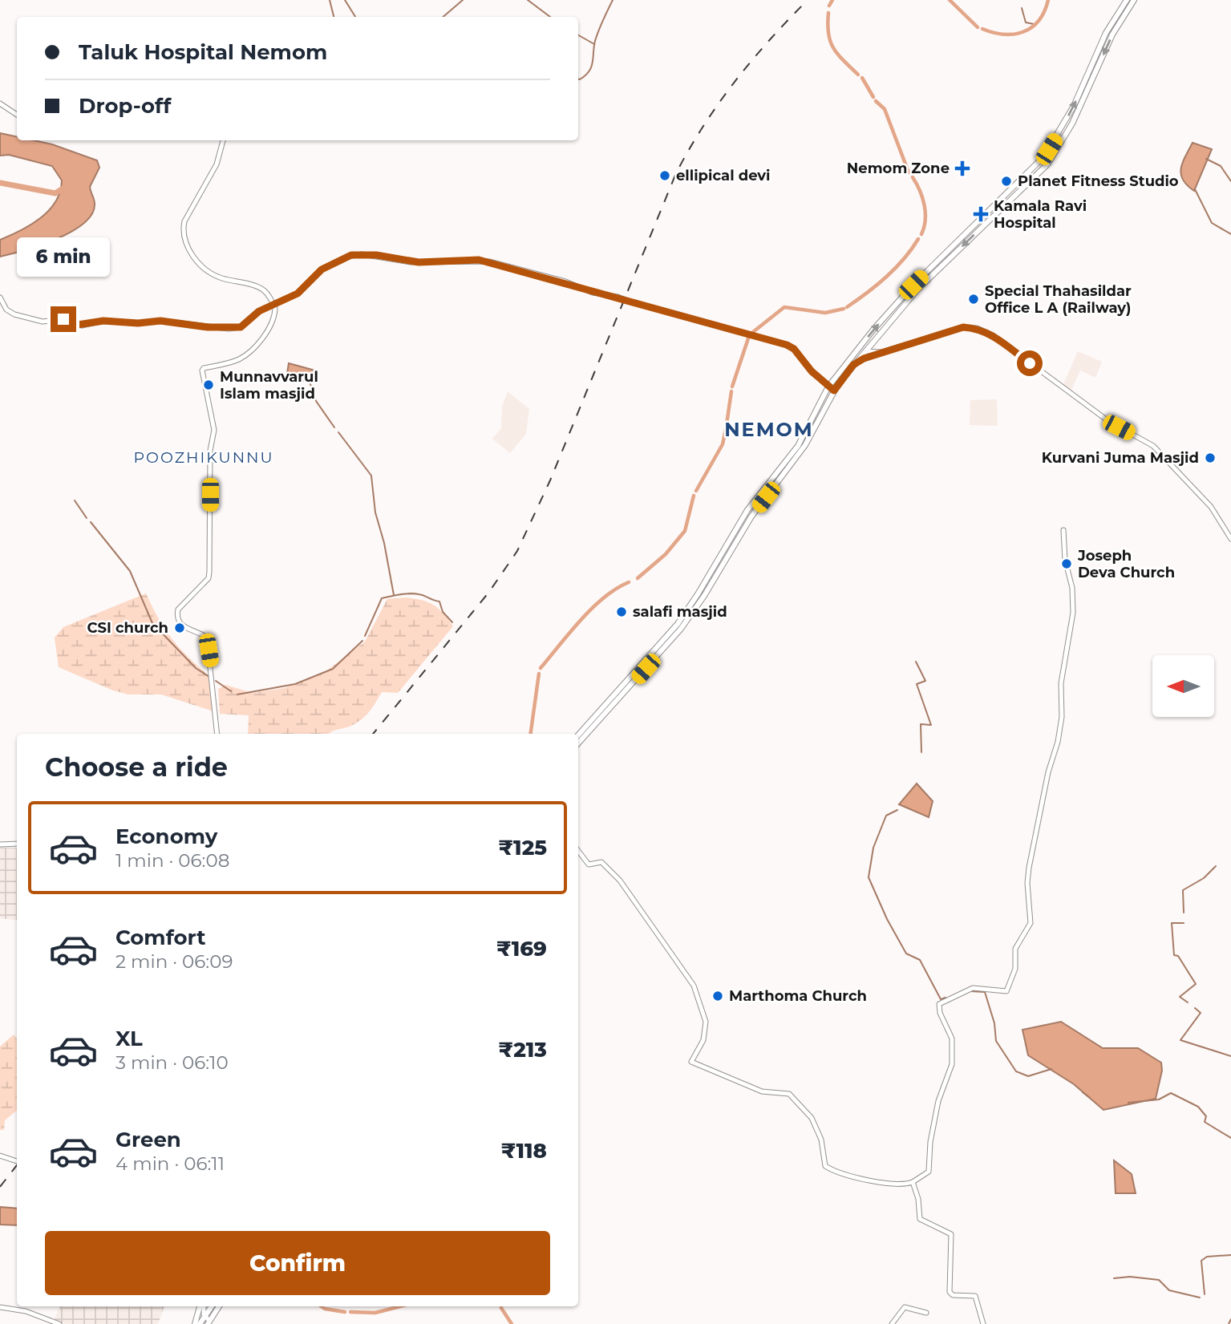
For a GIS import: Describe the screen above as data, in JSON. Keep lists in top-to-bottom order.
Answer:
{
  "districts": ["NEMOM", "POOZHIKUNNU"],
  "places": {
    "health": ["Nemom Zone", "Kamala Ravi Hospital"],
    "other": [
      "ellipical devi",
      "Planet Fitness Studio",
      "Special Thahasildar Office L A (Railway)",
      "Munnavvarul Islam masjid",
      "Kurvani Juma Masjid",
      "Joseph Deva Church",
      "salafi masjid",
      "CSI church",
      "Marthoma Church"
    ]
  },
  "north": "left",
  "page": {
    "banner": ["Taluk Hospital Nemom", "Drop-off"],
    "bubble": "6 min",
    "heading": "Choose a ride",
    "list": [
      {
        "name": "Economy",
        "note": "1 min · 06:08",
        "value": "₹125"
      },
      {
        "name": "Comfort",
        "note": "2 min · 06:09",
        "value": "₹169"
      },
      {
        "name": "XL",
        "note": "3 min · 06:10",
        "value": "₹213"
      },
      {
        "name": "Green",
        "note": "4 min · 06:11",
        "value": "₹118"
      }
    ],
    "buttons": "Confirm"
  }
}
